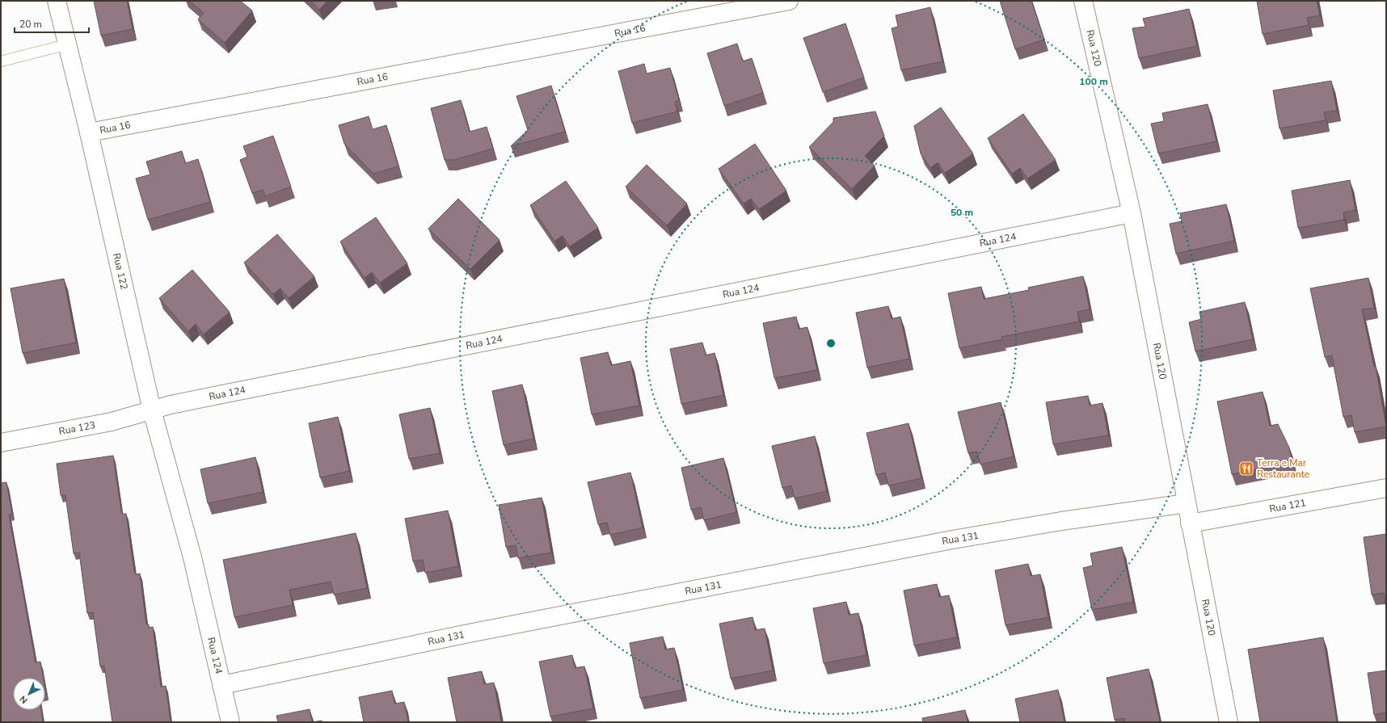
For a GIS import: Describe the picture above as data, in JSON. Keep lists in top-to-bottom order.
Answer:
{
  "streets": {
    "street": [
      "Rua 16",
      "Rua 120",
      "Rua 124",
      "Rua 122",
      "Rua 123",
      "Rua 121",
      "Rua 131"
    ]
  },
  "crossings": [
    ["Rua 16", "Rua 122"],
    ["Rua 120", "Rua 124"],
    ["Rua 120", "Rua 121"],
    ["Rua 120", "Rua 131"],
    ["Rua 124", "Rua 122"],
    ["Rua 124", "Rua 123"],
    ["Rua 124", "Rua 131"],
    ["Rua 122", "Rua 123"]
  ],
  "places": {
    "restaurant": ["Terra e Mar Restaurante"]
  },
  "scale_bar": "20 m",
  "north": "bottom left",
  "rings": ["100 m", "50 m"]
}
